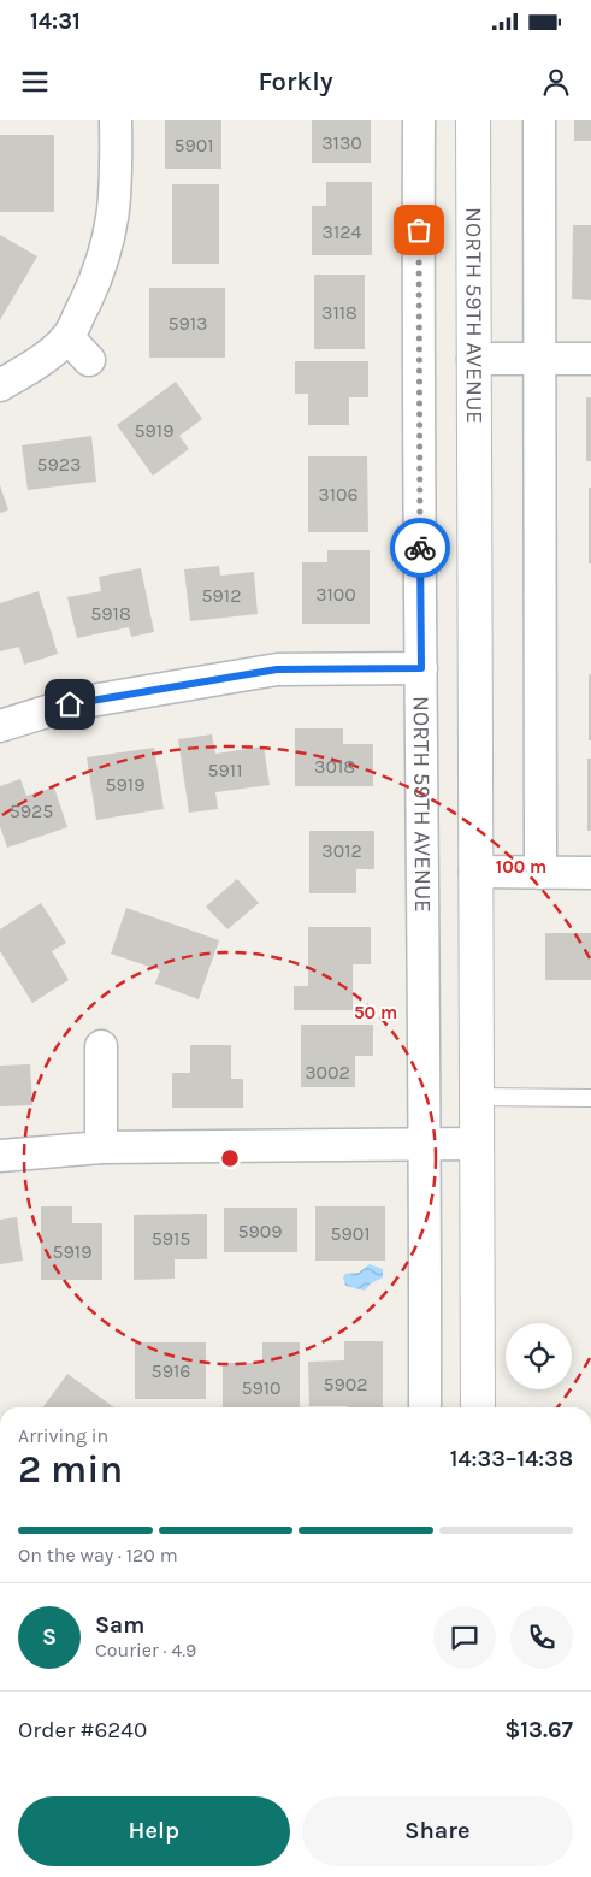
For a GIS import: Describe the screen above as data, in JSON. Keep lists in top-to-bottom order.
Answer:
{
  "streets": {
    "main road": ["NORTH 59TH AVENUE"]
  },
  "house_numbers": [
    "3130",
    "5901",
    "3124",
    "3118",
    "5913",
    "5919",
    "5923",
    "3106",
    "3100",
    "5912",
    "5918",
    "3018",
    "5911",
    "5919",
    "5925",
    "3012",
    "3002",
    "5909",
    "5901",
    "5915",
    "5919",
    "5916",
    "5902",
    "5910"
  ],
  "page": {
    "status": "14:31",
    "header": "Forkly",
    "heading": ["2 min", "Arriving in", "14:33–14:38"],
    "panel": [
      "Sam",
      "Courier · 4.9",
      "Order #6240",
      "$13.67"
    ],
    "bar": "On the way · 120 m",
    "round": "S",
    "buttons": ["Help", "Share"]
  },
  "rings": ["100 m", "50 m"]
}
